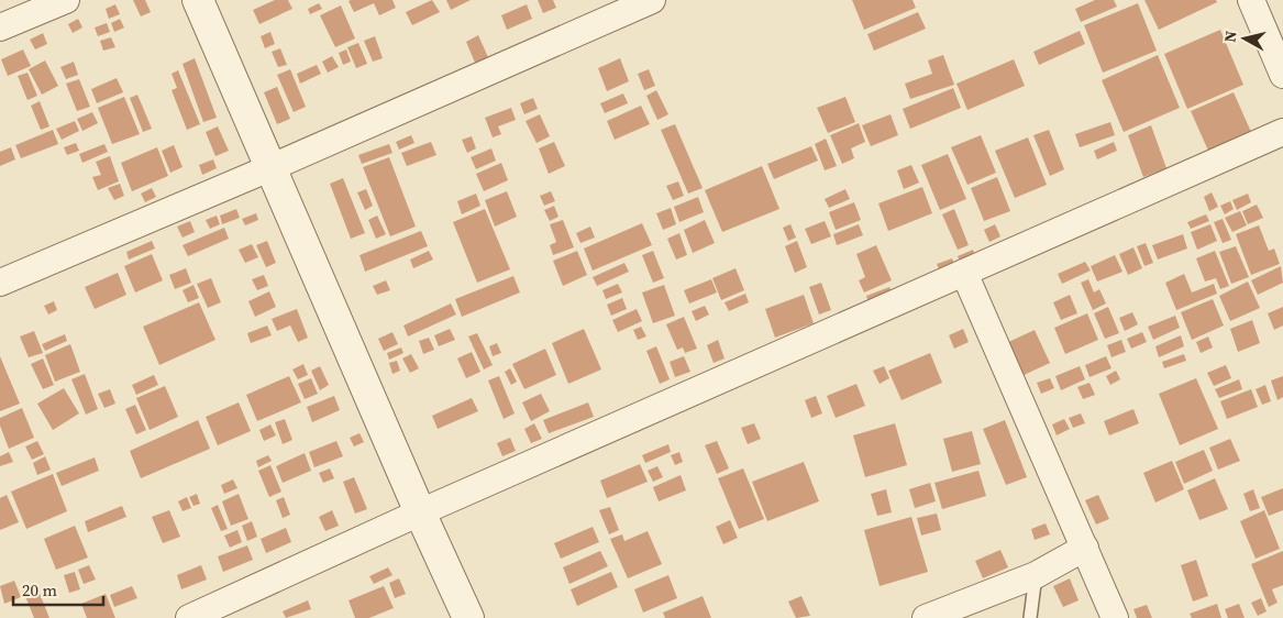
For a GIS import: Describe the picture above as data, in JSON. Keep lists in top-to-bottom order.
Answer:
{
  "scale_bar": "20 m",
  "north": "left"
}
